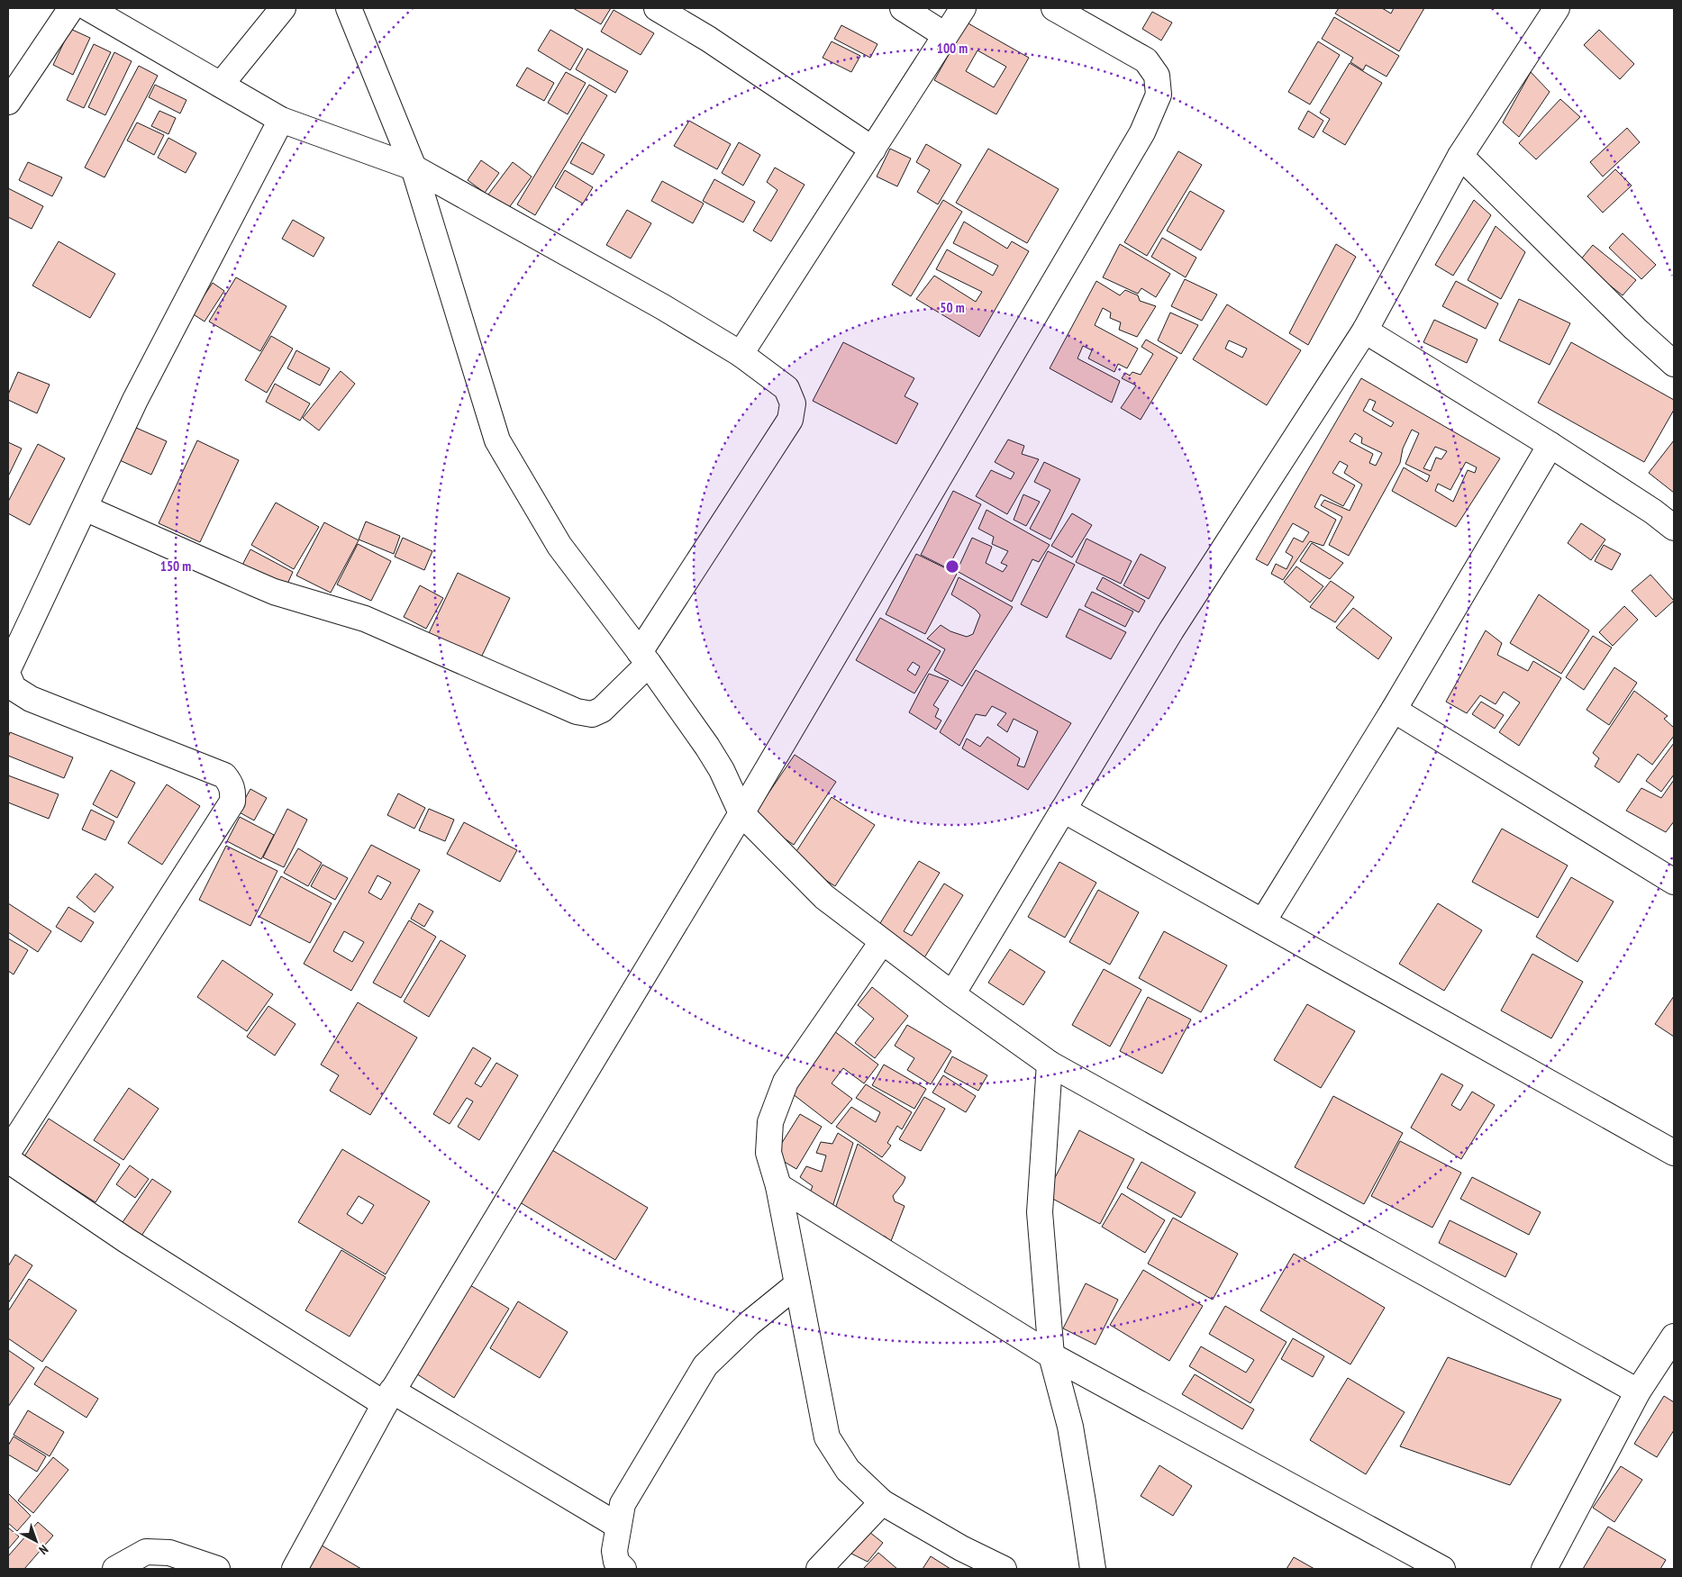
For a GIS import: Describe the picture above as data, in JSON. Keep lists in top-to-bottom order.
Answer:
{
  "north": "bottom right",
  "rings": ["100 m", "50 m", "150 m"]
}
